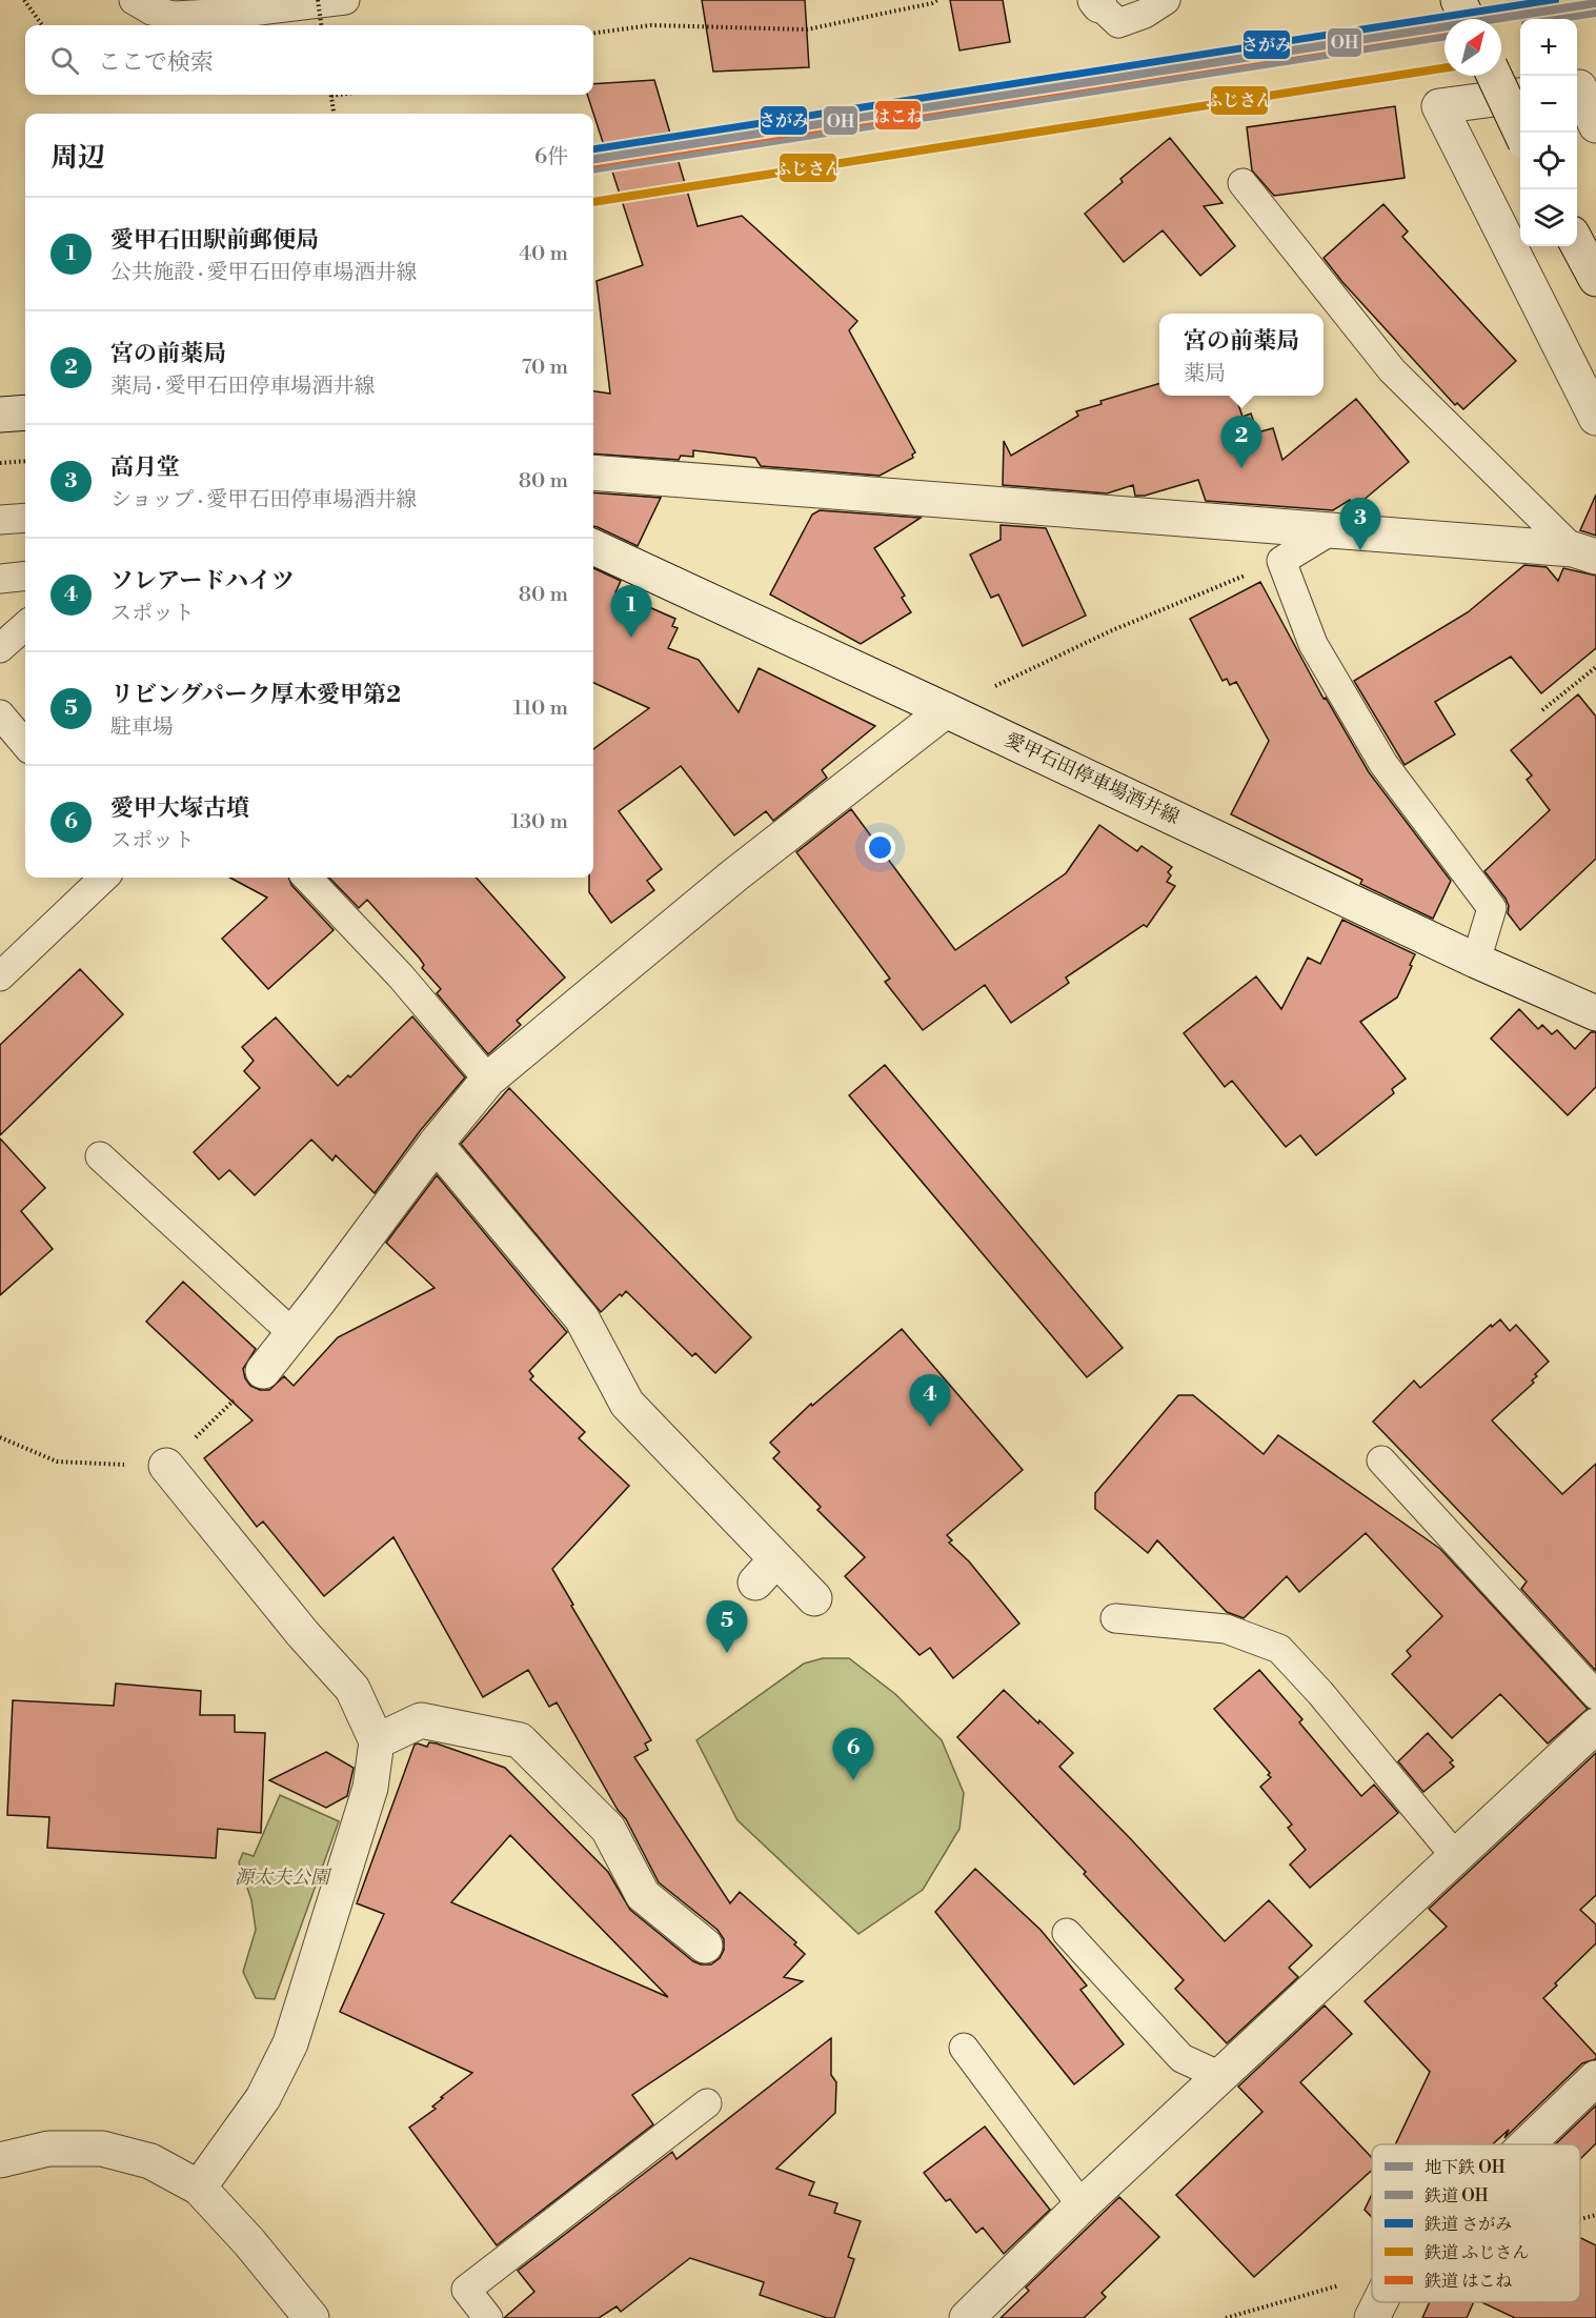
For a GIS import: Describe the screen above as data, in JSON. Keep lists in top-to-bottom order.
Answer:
{
  "streets": {
    "street": ["愛甲石田停車場酒井線"]
  },
  "parks": ["源太夫公園"],
  "lines": [
    "rail line さがみ",
    "metro line OH",
    "rail line OH",
    "rail line はこね",
    "rail line ふじさん"
  ],
  "legend": [
    "地下鉄 OH",
    "鉄道 OH",
    "鉄道 さがみ",
    "鉄道 ふじさん",
    "鉄道 はこね"
  ],
  "north": "top right",
  "page": {
    "map_buttons": ["+", "−"],
    "search": "ここで検索",
    "heading": ["周辺", "6件"],
    "list": [
      {
        "mark": "1",
        "name": "愛甲石田駅前郵便局",
        "note": "公共施設 · 愛甲石田停車場酒井線",
        "value": "40 m"
      },
      {
        "mark": "2",
        "name": "宮の前薬局",
        "note": "薬局 · 愛甲石田停車場酒井線",
        "value": "70 m"
      },
      {
        "mark": "3",
        "name": "高月堂",
        "note": "ショップ · 愛甲石田停車場酒井線",
        "value": "80 m"
      },
      {
        "mark": "4",
        "name": "ソレアードハイツ",
        "note": "スポット",
        "value": "80 m"
      },
      {
        "mark": "5",
        "name": "リビングパーク厚木愛甲第2",
        "note": "駐車場",
        "value": "110 m"
      },
      {
        "mark": "6",
        "name": "愛甲大塚古墳",
        "note": "スポット",
        "value": "130 m"
      }
    ],
    "popup": ["宮の前薬局", "薬局"],
    "pins": [
      "2",
      "3",
      "1",
      "4",
      "5",
      "6"
    ]
  }
}
